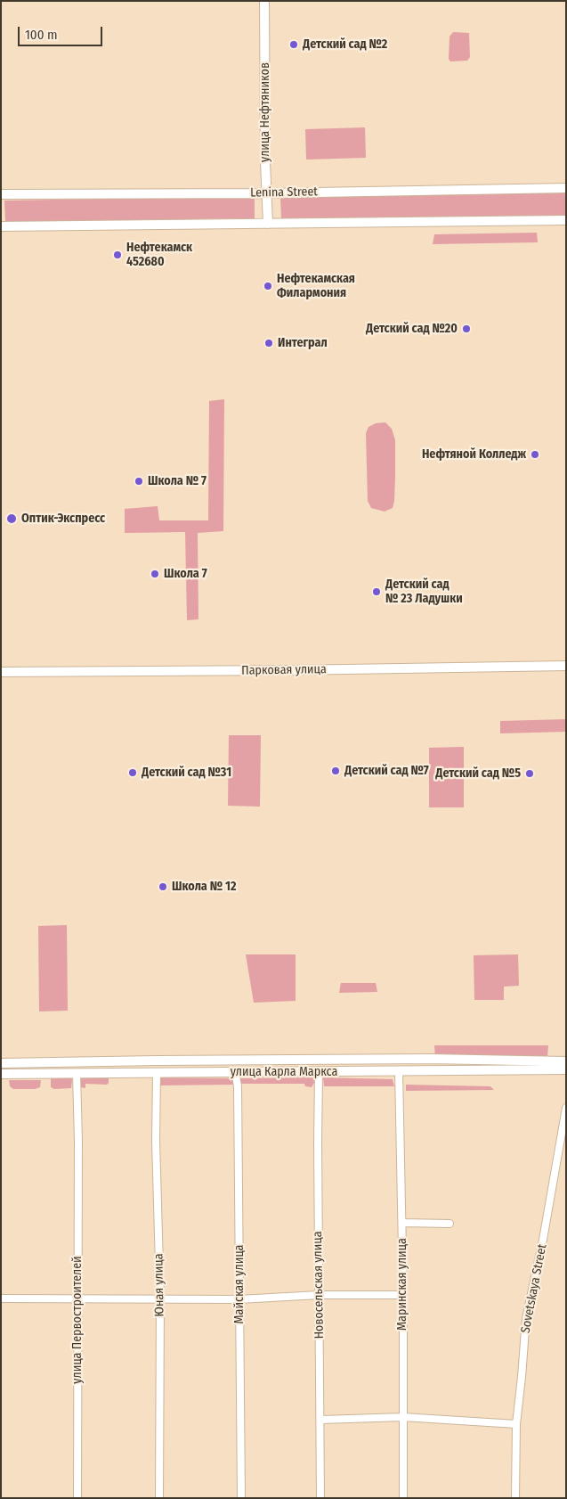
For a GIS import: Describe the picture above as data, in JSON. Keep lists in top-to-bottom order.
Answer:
{
  "streets": {
    "main road": [
      "улица Нефтяников",
      "Lenina Street",
      "Парковая улица",
      "улица Карла Маркса"
    ],
    "street": [
      "Майская улица",
      "Маринская улица",
      "Юная улица",
      "Новосельская улица",
      "Sovetskaya Street",
      "улица Первостроителей"
    ]
  },
  "crossings": [
    ["улица Нефтяников", "Lenina Street"],
    ["улица Карла Маркса", "Майская улица"],
    ["улица Карла Маркса", "Маринская улица"],
    ["улица Карла Маркса", "Юная улица"],
    ["улица Карла Маркса", "Новосельская улица"],
    ["улица Карла Маркса", "улица Первостроителей"]
  ],
  "places": [
    "Детский сад №2",
    "Нефтекамск 452680",
    "Нефтекамская Филармония",
    "Детский сад №20",
    "Интеграл",
    "Нефтяной Колледж",
    "Школа № 7",
    "Оптик-Экспресс",
    "Школа 7",
    "Детский сад № 23 Ладушки",
    "Детский сад №7",
    "Детский сад №31",
    "Детский сад №5",
    "Школа № 12"
  ],
  "scale_bar": "100 m"
}
